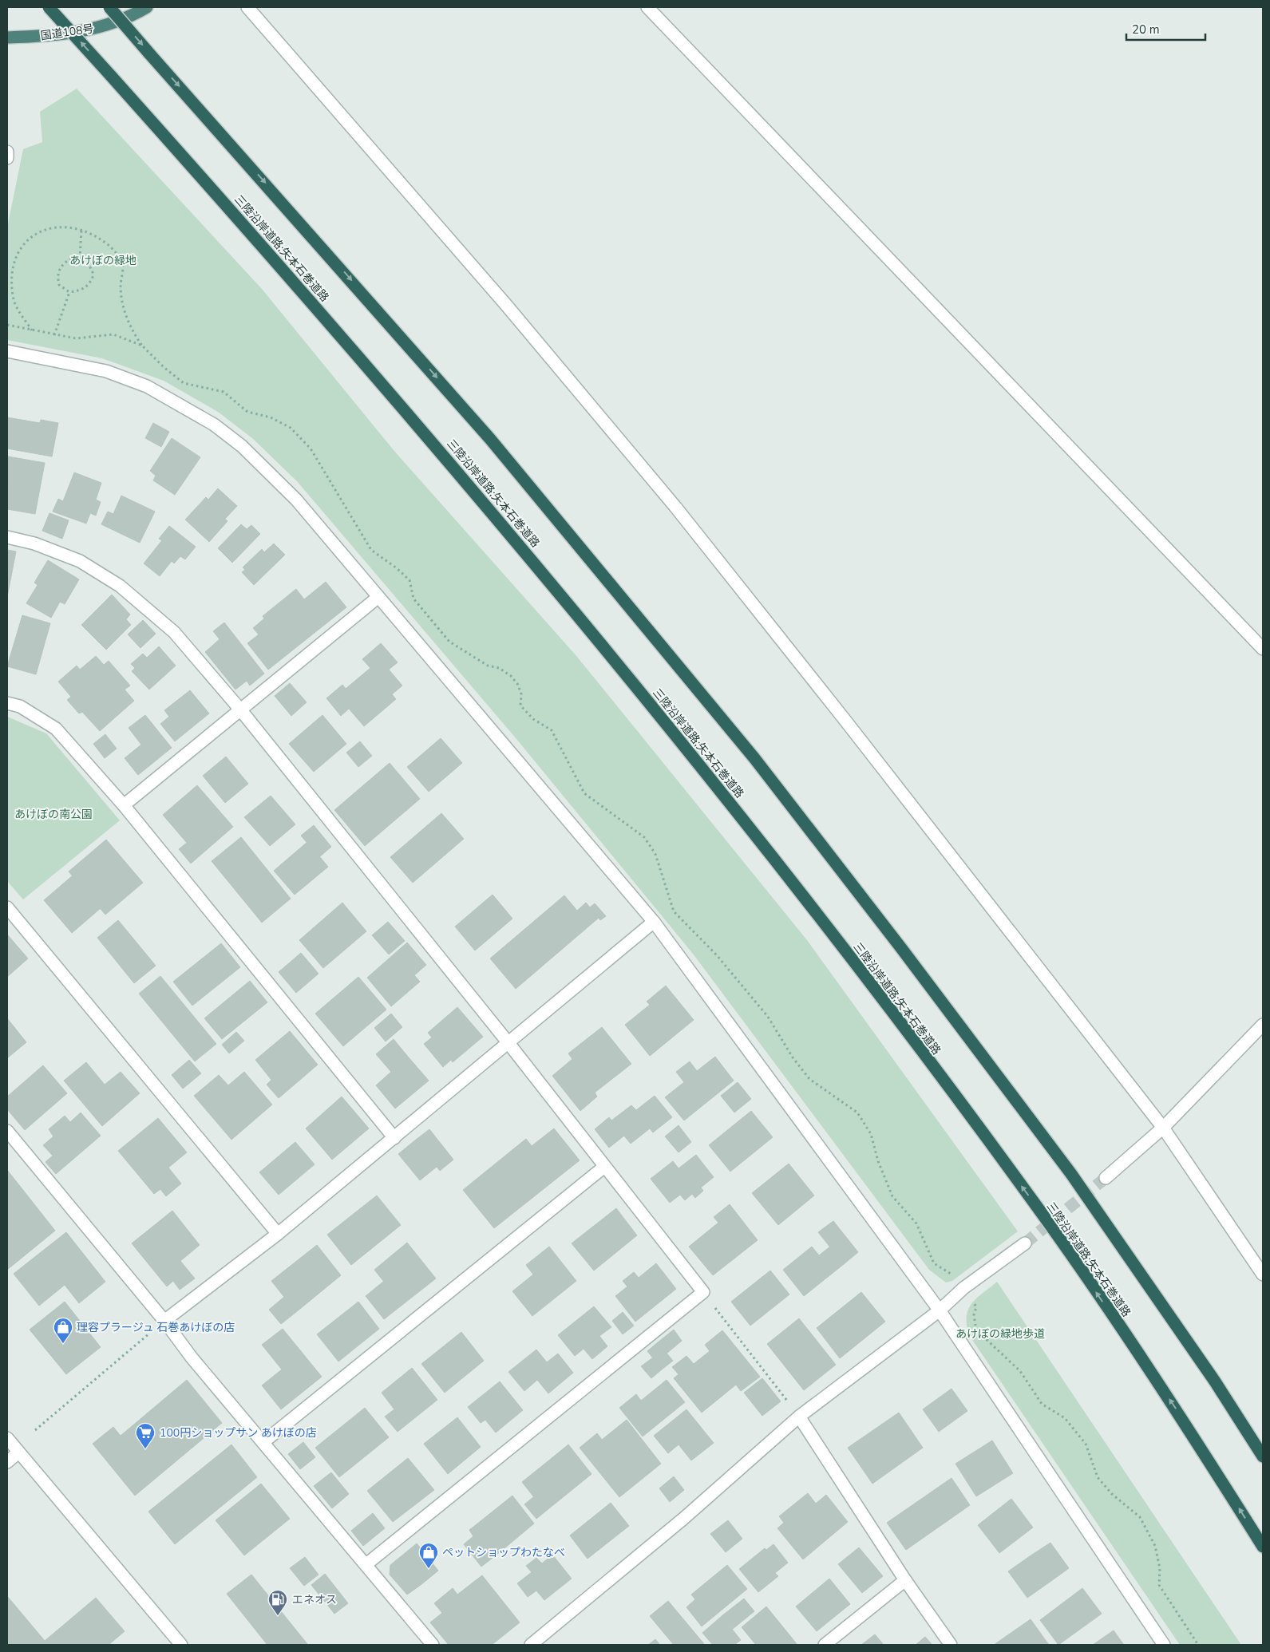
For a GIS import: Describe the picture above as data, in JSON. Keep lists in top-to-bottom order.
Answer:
{
  "streets": {
    "highway": ["国道108号", "三陸沿岸道路;矢本石巻道路"]
  },
  "parks": ["あけぼの緑地", "あけぼの南公園", "あけぼの緑地歩道"],
  "places": {
    "shop": ["理容プラージュ 石巻あけぼの店", "ペットショップわたなべ"],
    "supermarket": ["100円ショップサン あけぼの店"],
    "fuel station": ["エネオス"]
  },
  "scale_bar": "20 m"
}
